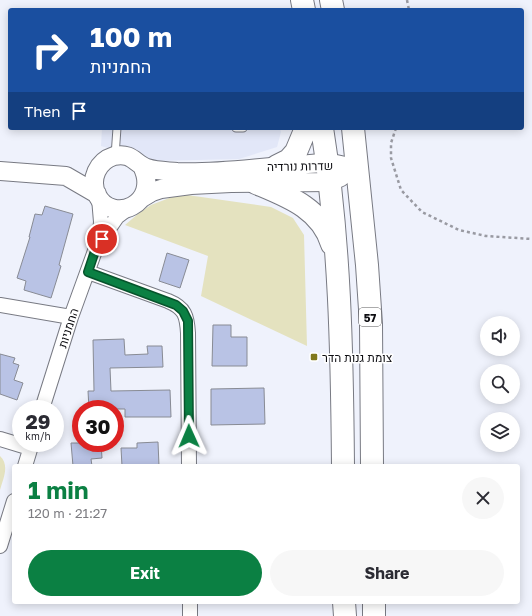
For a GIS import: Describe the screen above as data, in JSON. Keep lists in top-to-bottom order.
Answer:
{
  "streets": {
    "highway": ["57"],
    "street": ["שדרות נורדיה", "החמניות"]
  },
  "crossings": [
    ["שדרות נורדיה", "57"],
    ["שדרות נורדיה", "החמניות"]
  ],
  "places": {
    "transit": ["צומת גנות הדר"]
  },
  "page": {
    "turn": ["100 m", "החמניות"],
    "then": "Then",
    "speed": "29 km/h",
    "limit": "30",
    "heading": ["1 min", "120 m · 21:27"],
    "buttons": ["Exit", "Share"]
  }
}
